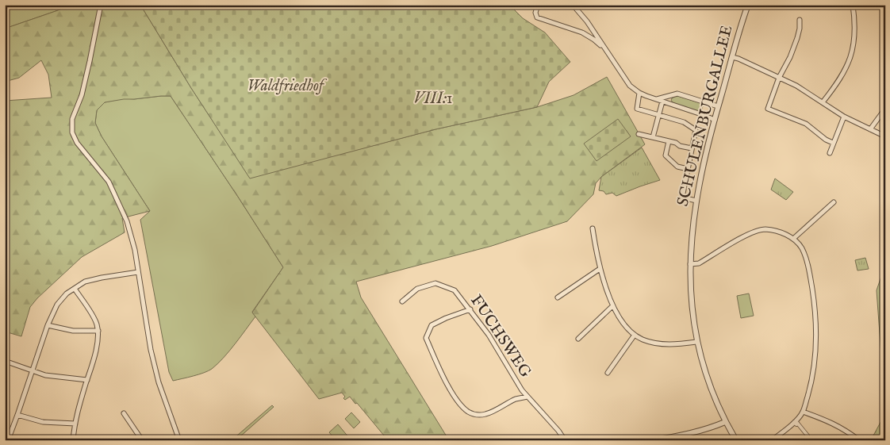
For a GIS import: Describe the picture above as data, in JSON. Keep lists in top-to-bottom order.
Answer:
{
  "streets": {
    "street": ["SCHULENBURGALLEE", "FUCHSWEG"]
  },
  "parks": ["Waldfriedhof", "VIII:1"]
}
